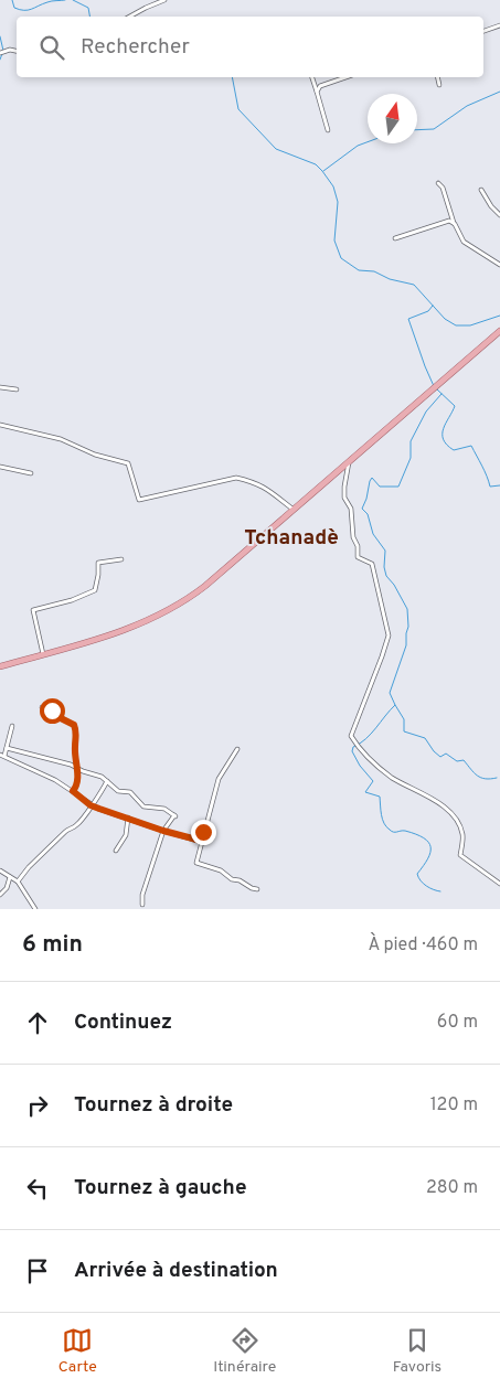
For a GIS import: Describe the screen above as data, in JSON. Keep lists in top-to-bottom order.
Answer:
{
  "districts": ["Tchanadè"],
  "north": "top",
  "page": {
    "search": "Rechercher",
    "heading": ["6 min", "À pied · 460 m"],
    "list": [
      ["Continuez", "60 m"],
      ["Tournez à droite", "120 m"],
      ["Tournez à gauche", "280 m"],
      "Arrivée à destination"
    ],
    "nav": ["Carte", "Itinéraire", "Favoris"]
  }
}
